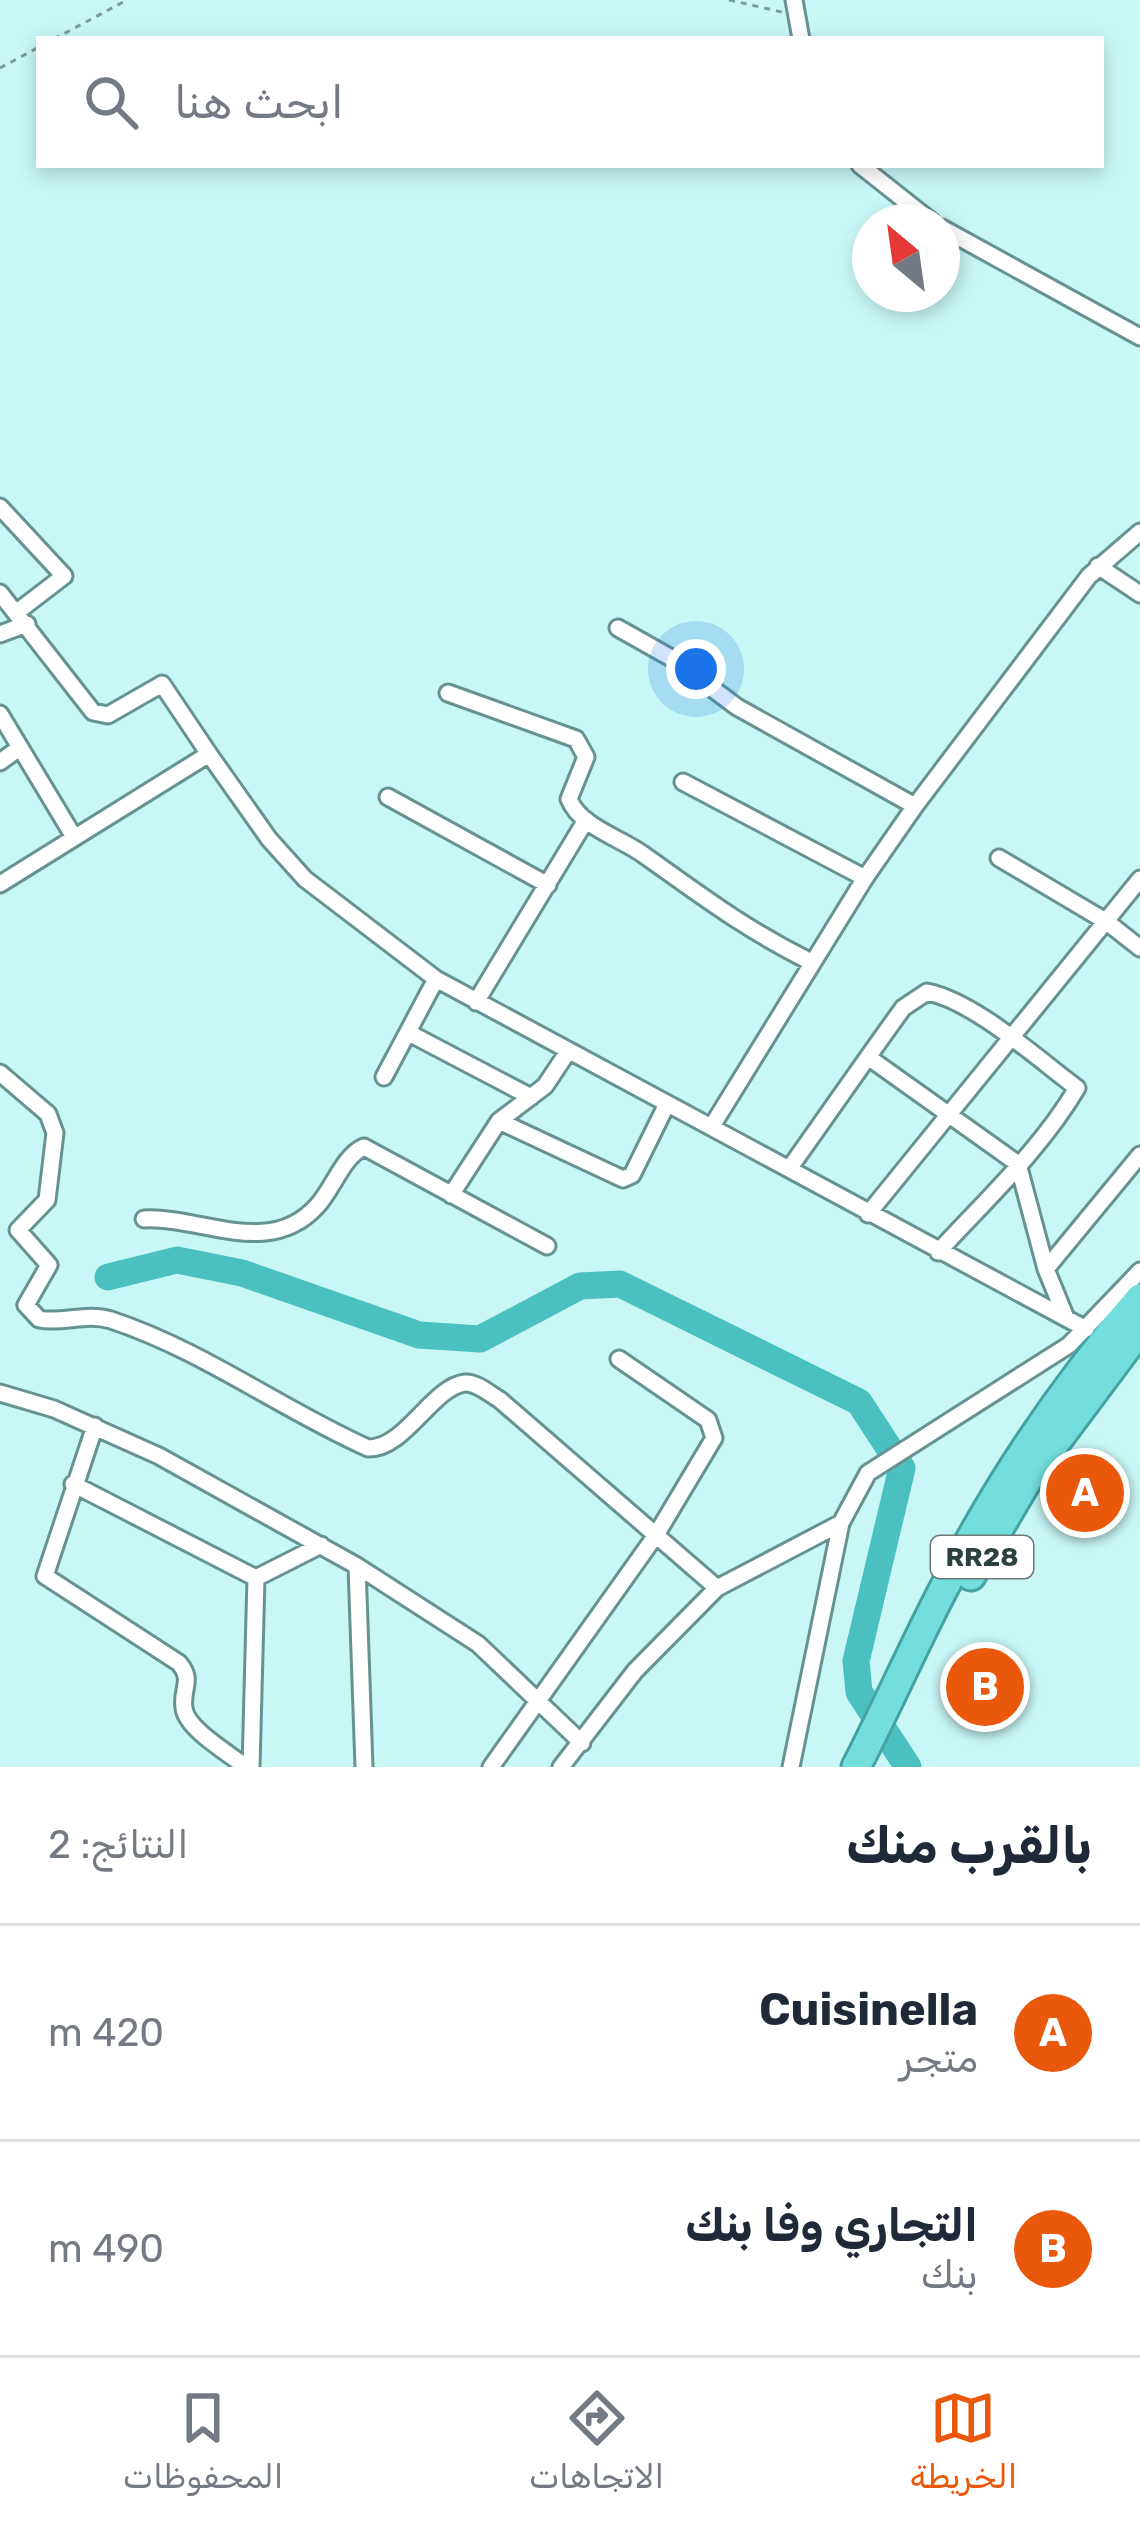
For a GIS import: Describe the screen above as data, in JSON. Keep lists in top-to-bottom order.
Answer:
{
  "streets": {
    "highway": ["RR28"]
  },
  "north": "top left",
  "page": {
    "search": "ابحث هنا",
    "pins": ["A", "B"],
    "heading": ["بالقرب منك", "النتائج: 2"],
    "list": [
      {
        "mark": "A",
        "name": "Cuisinella",
        "note": "متجر",
        "value": "420 m"
      },
      {
        "mark": "B",
        "name": "التجاري وفا بنك",
        "note": "بنك",
        "value": "490 m"
      }
    ],
    "nav": ["الخريطة", "الاتجاهات", "المحفوظات"]
  }
}
